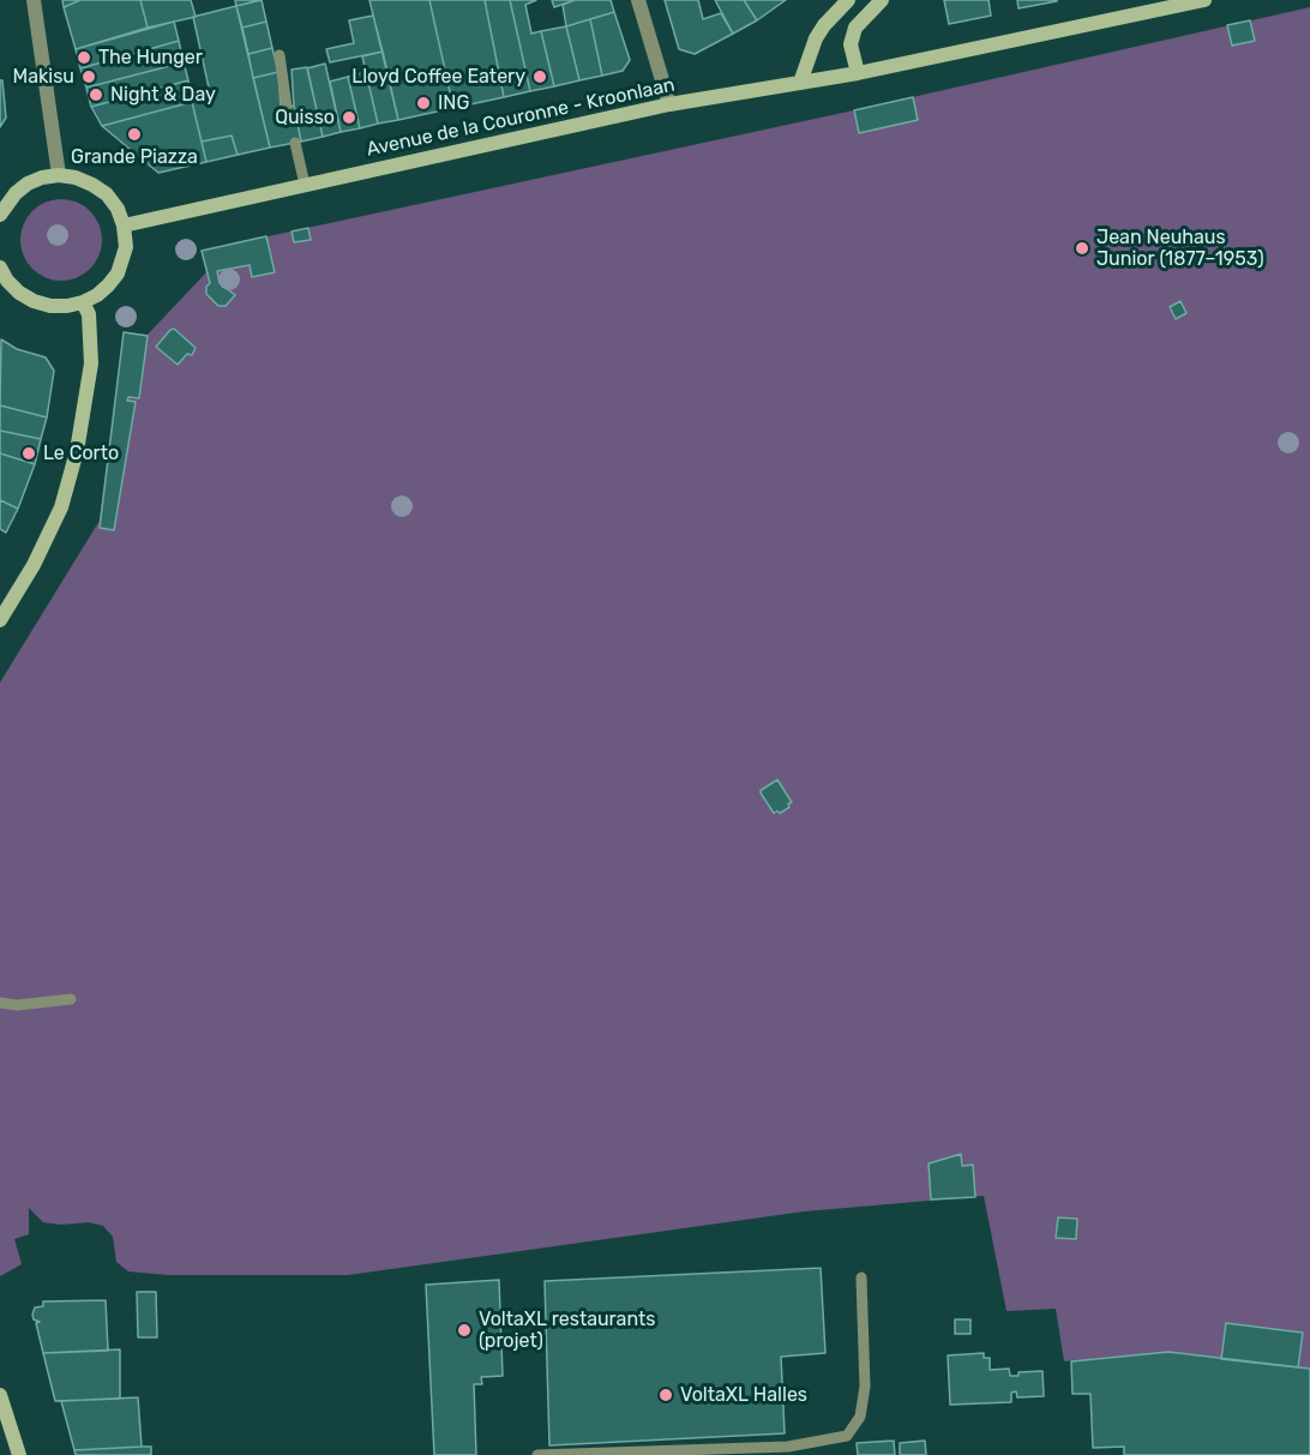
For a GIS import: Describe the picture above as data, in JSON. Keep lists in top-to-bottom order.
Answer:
{
  "streets": {
    "street": ["Avenue de la Couronne - Kroonlaan"]
  },
  "places": [
    "The Hunger",
    "Makisu",
    "Lloyd Coffee Eatery",
    "Night & Day",
    "ING",
    "Quisso",
    "Grande Piazza",
    "Jean Neuhaus Junior (1877–1953)",
    "Le Corto",
    "VoltaXL restaurants (projet)",
    "VoltaXL Halles"
  ]
}
